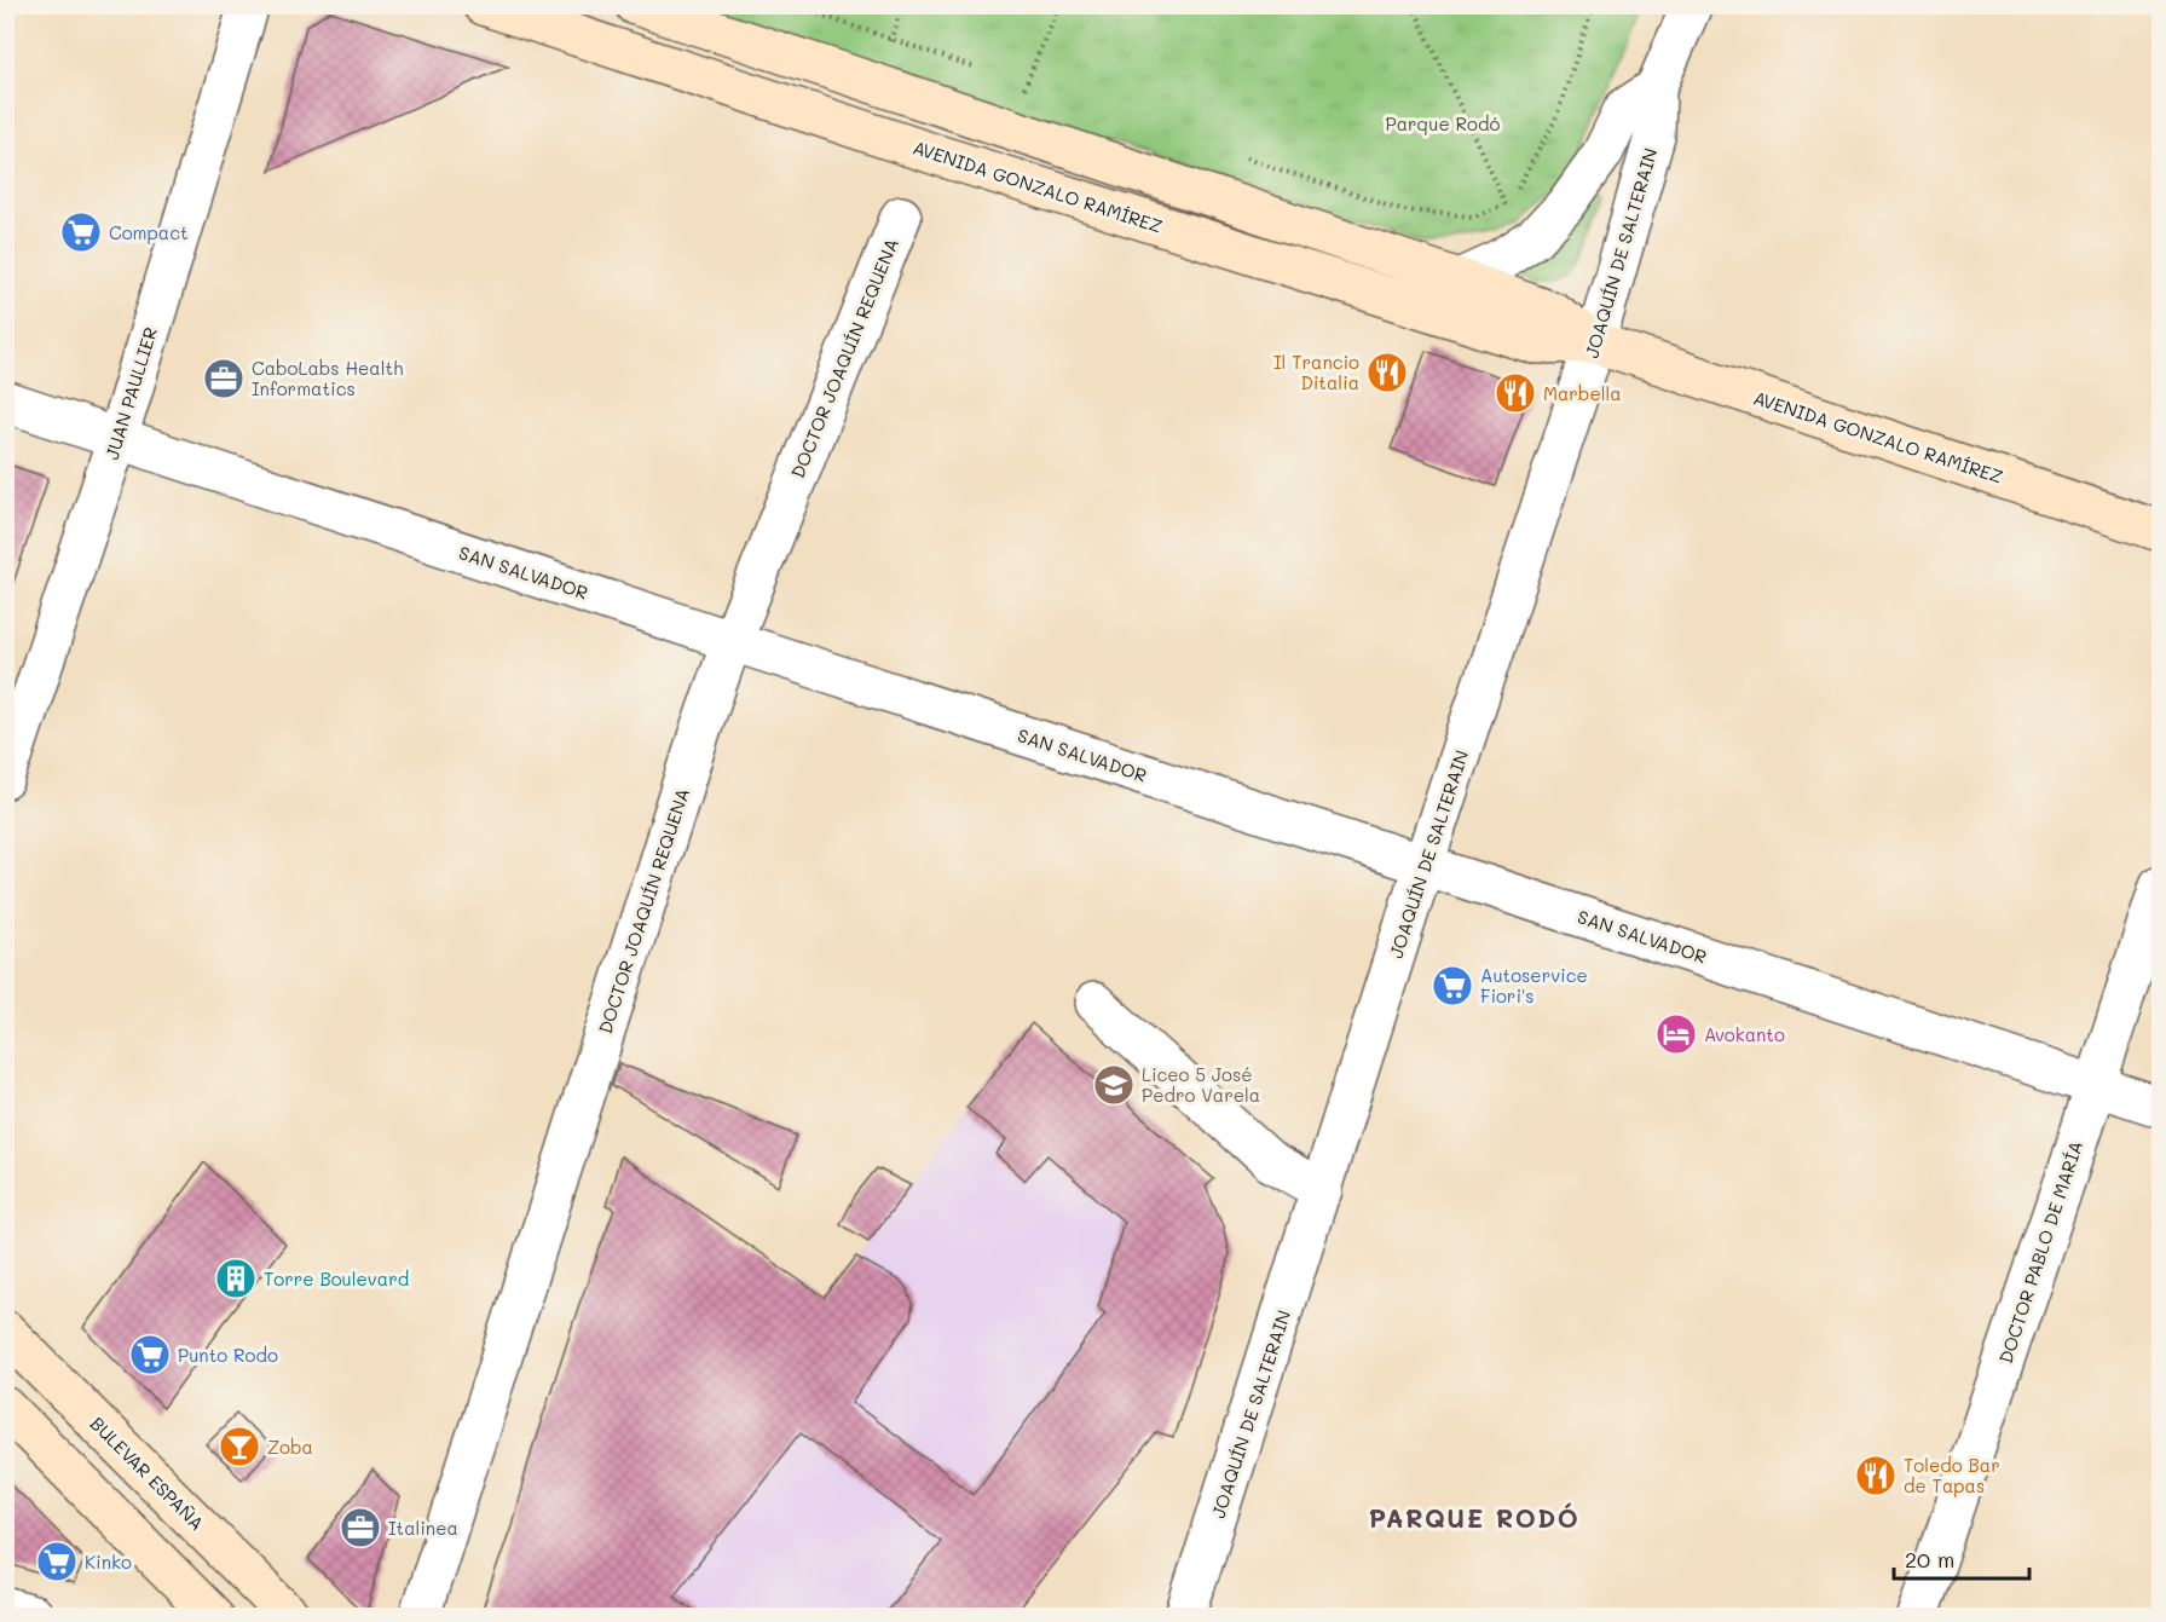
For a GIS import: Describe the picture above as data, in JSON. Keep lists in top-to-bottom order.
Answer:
{
  "streets": {
    "street": [
      "AVENIDA GONZALO RAMÍREZ",
      "JOAQUÍN DE SALTERAIN",
      "DOCTOR JOAQUÍN REQUENA",
      "JUAN PAULLIER",
      "SAN SALVADOR",
      "DOCTOR PABLO DE MARÍA",
      "BULEVAR ESPAÑA"
    ]
  },
  "crossings": [
    ["AVENIDA GONZALO RAMÍREZ", "JOAQUÍN DE SALTERAIN"],
    ["JOAQUÍN DE SALTERAIN", "SAN SALVADOR"],
    ["DOCTOR JOAQUÍN REQUENA", "SAN SALVADOR"],
    ["JUAN PAULLIER", "SAN SALVADOR"],
    ["SAN SALVADOR", "DOCTOR PABLO DE MARÍA"]
  ],
  "districts": ["PARQUE RODÓ"],
  "parks": ["Parque Rodó"],
  "places": {
    "supermarket": [
      "Compact",
      "Autoservice Fiori's",
      "Punto Rodo",
      "Kinko"
    ],
    "restaurant": ["Il Trancio Ditalia", "Marbella", "Toledo Bar de Tapas"],
    "office": ["CaboLabs Health Informatics", "Italinea"],
    "hotel": ["Avokanto"],
    "school or university": ["Liceo 5 José Pedro Varela"],
    "building": ["Torre Boulevard"],
    "bar": ["Zoba"]
  },
  "scale_bar": "20 m"
}
